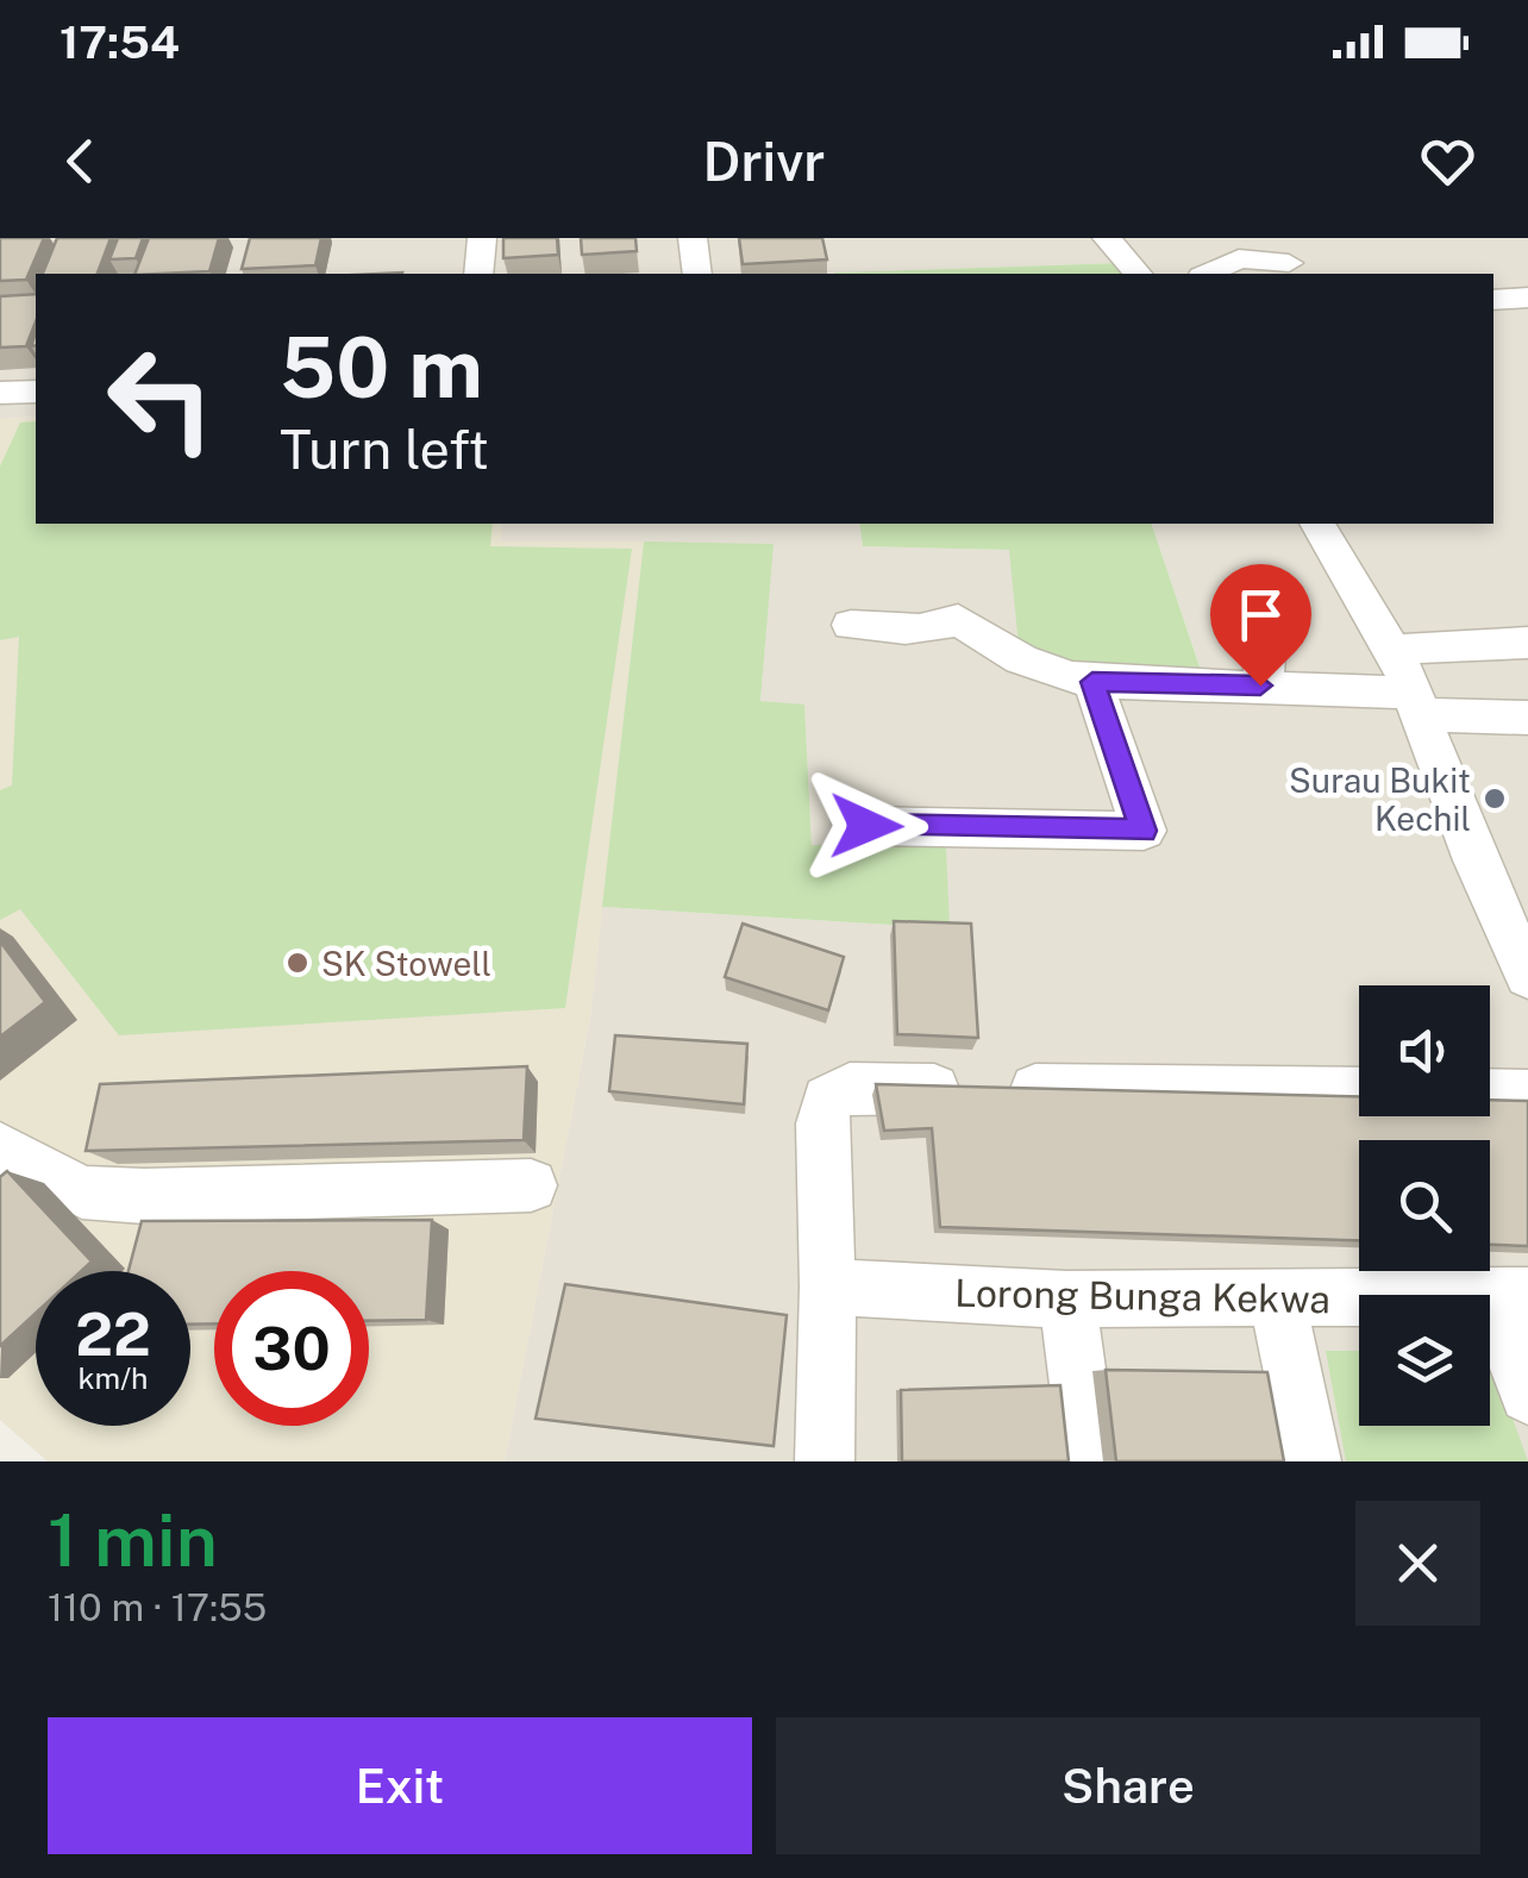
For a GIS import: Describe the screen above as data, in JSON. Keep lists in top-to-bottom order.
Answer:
{
  "streets": {
    "street": ["Lorong Bunga Kekwa"]
  },
  "places": ["Surau Bukit Kechil", "SK Stowell"],
  "page": {
    "status": "17:54",
    "header": "Drivr",
    "turn": ["50 m", "Turn left"],
    "speed": "22 km/h",
    "limit": "30",
    "heading": ["1 min", "110 m · 17:55"],
    "buttons": ["Exit", "Share"]
  }
}
